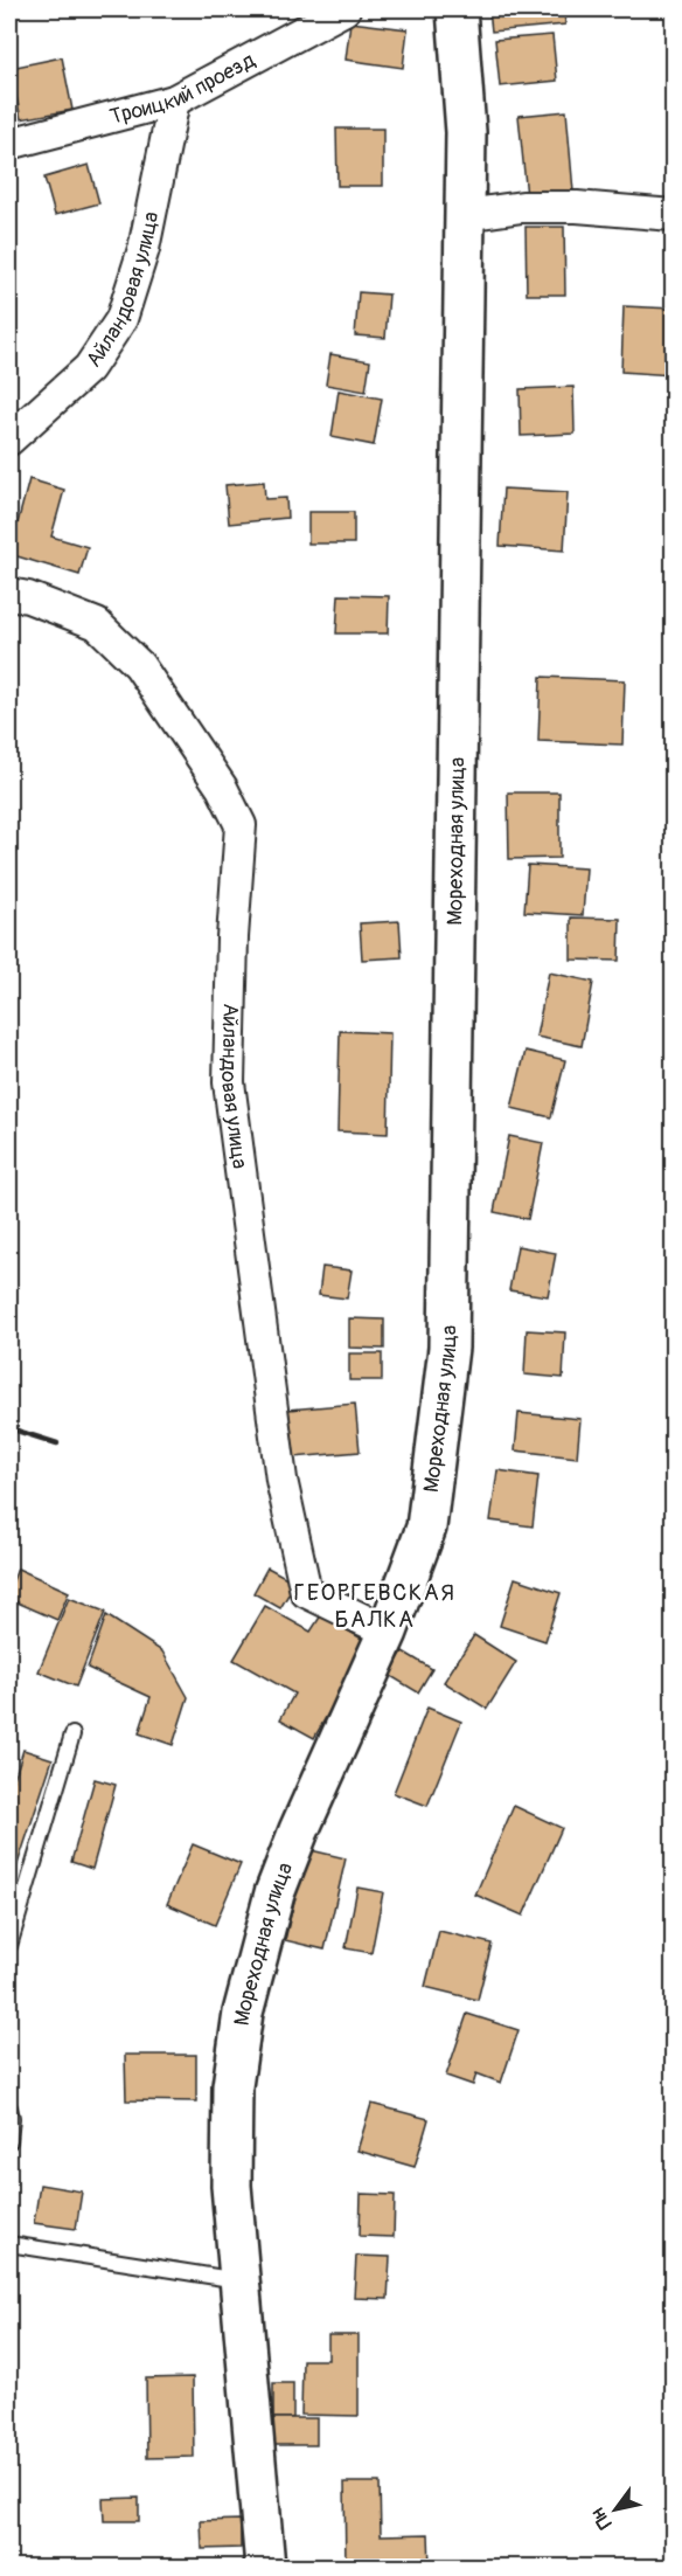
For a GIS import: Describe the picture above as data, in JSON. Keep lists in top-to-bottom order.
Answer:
{
  "streets": {
    "street": ["Троицкий проезд", "Айландовая улица", "Мореходная улица"]
  },
  "crossings": [
    ["Троицкий проезд", "Айландовая улица"],
    ["Айландовая улица", "Мореходная улица"]
  ],
  "districts": ["ГЕОРГЕВСКАЯ БАЛКА"],
  "north": "bottom left"
}
